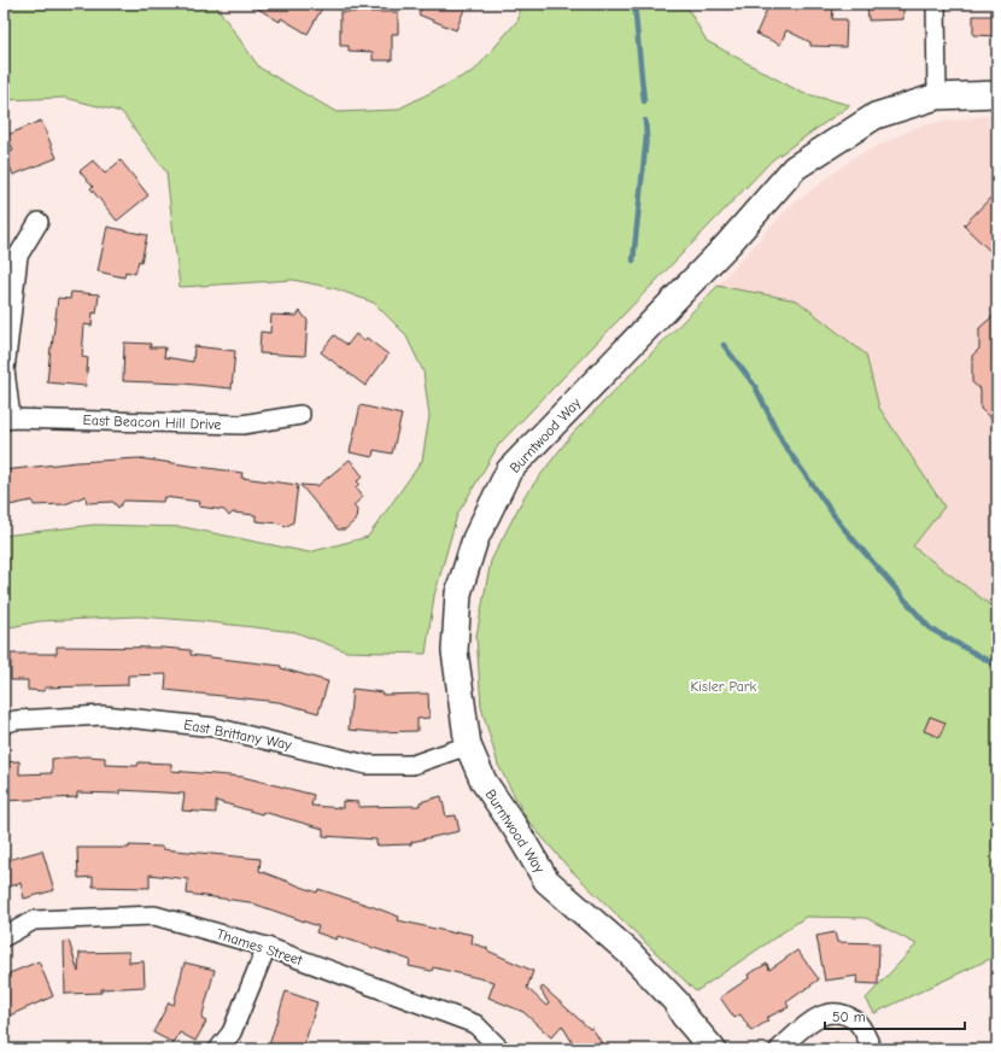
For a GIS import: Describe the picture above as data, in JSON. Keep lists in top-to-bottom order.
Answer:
{
  "streets": {
    "street": [
      "East Beacon Hill Drive",
      "Burntwood Way",
      "East Brittany Way",
      "Thames Street"
    ]
  },
  "crossings": [
    ["Burntwood Way", "East Brittany Way"]
  ],
  "parks": ["Kisler Park"],
  "scale_bar": "50 m"
}
